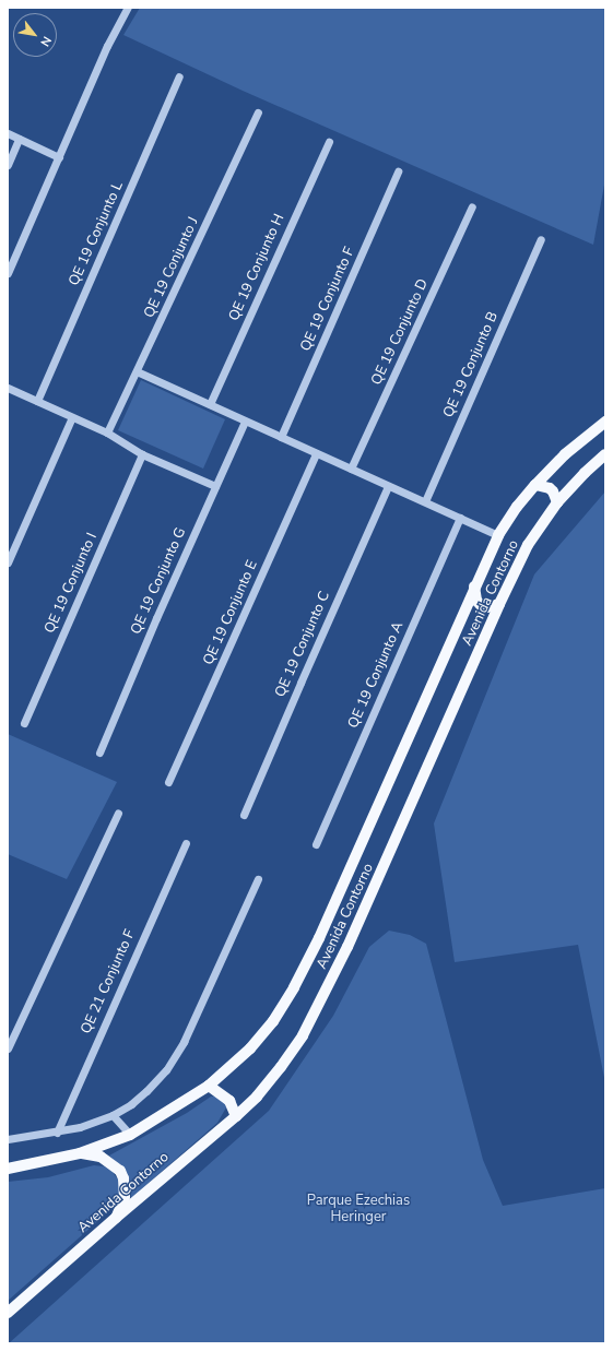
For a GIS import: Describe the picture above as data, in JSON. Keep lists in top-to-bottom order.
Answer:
{
  "streets": {
    "main road": ["Avenida Contorno"],
    "street": [
      "QE 19 Conjunto L",
      "QE 19 Conjunto J",
      "QE 19 Conjunto H",
      "QE 19 Conjunto F",
      "QE 19 Conjunto D",
      "QE 19 Conjunto B",
      "QE 19 Conjunto G",
      "QE 19 Conjunto I",
      "QE 19 Conjunto E",
      "QE 19 Conjunto C",
      "QE 19 Conjunto A",
      "QE 21 Conjunto F"
    ]
  },
  "parks": ["Parque Ezechias Heringer"],
  "north": "bottom right"
}
